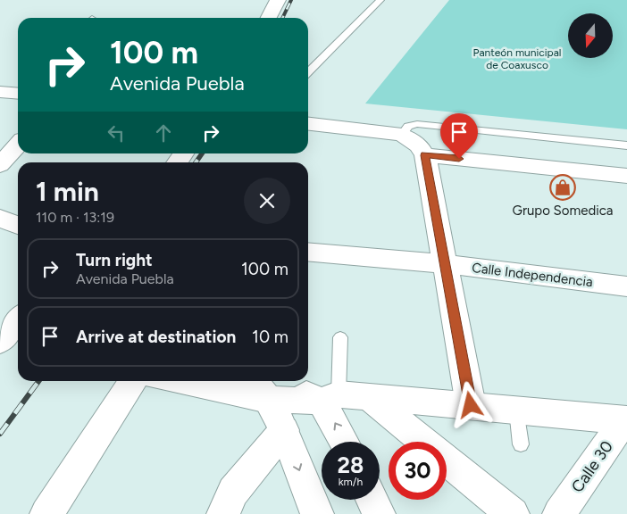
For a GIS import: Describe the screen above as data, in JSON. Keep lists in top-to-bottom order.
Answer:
{
  "streets": {
    "street": ["Calle Independencia", "Calle 30"]
  },
  "parks": ["Panteón municipal de Coaxusco"],
  "places": {
    "shop": ["Grupo Somedica"]
  },
  "north": "bottom",
  "page": {
    "turn": ["100 m", "Avenida Puebla"],
    "heading": ["1 min", "110 m · 13:19"],
    "list": [
      {
        "name": "Turn right",
        "note": "Avenida Puebla",
        "value": "100 m"
      },
      {
        "name": "Arrive at destination",
        "value": "10 m"
      }
    ],
    "speed": "28 km/h",
    "limit": "30"
  }
}
